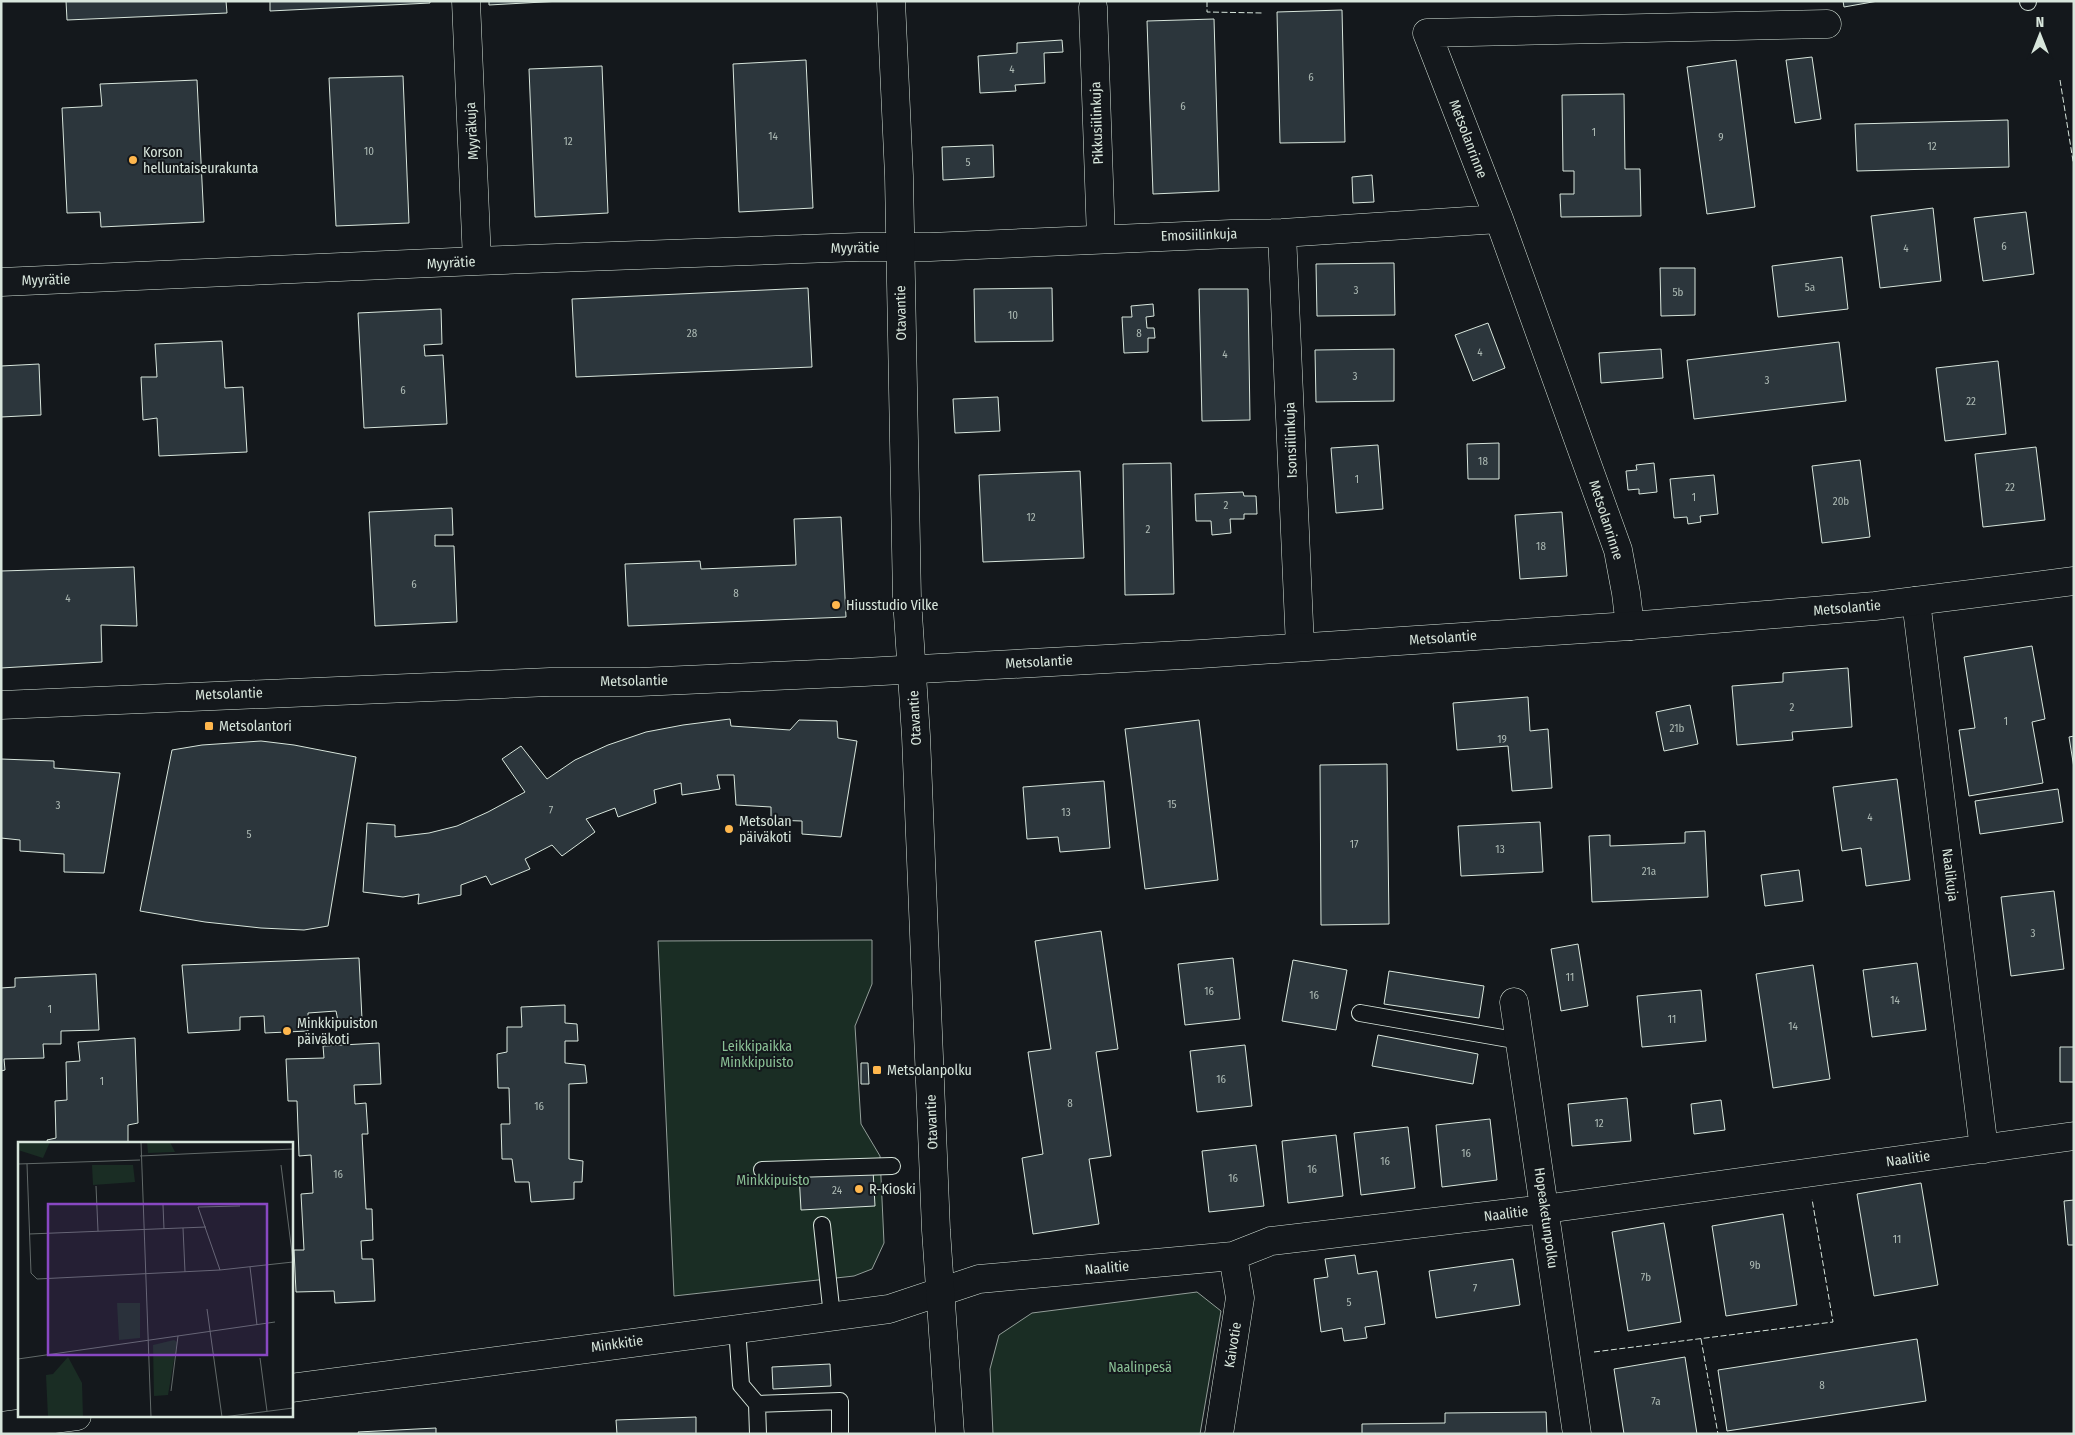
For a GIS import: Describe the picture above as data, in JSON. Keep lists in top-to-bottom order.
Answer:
{
  "streets": {
    "street": [
      "Pikkusiilinkuja",
      "Myyräkuja",
      "Metsolanrinne",
      "Emosiilinkuja",
      "Myyrätie",
      "Otavantie",
      "Isonsiilinkuja",
      "Metsolantie",
      "Naalikuja",
      "Naalitie",
      "Hopeaketunpolku",
      "Minkkitie",
      "Kaivotie"
    ]
  },
  "crossings": [
    ["Pikkusiilinkuja", "Emosiilinkuja"],
    ["Myyräkuja", "Myyrätie"],
    ["Metsolanrinne", "Emosiilinkuja"],
    ["Metsolanrinne", "Metsolantie"],
    ["Emosiilinkuja", "Myyrätie"],
    ["Emosiilinkuja", "Otavantie"],
    ["Emosiilinkuja", "Isonsiilinkuja"],
    ["Myyrätie", "Otavantie"],
    ["Otavantie", "Metsolantie"],
    ["Otavantie", "Naalitie"],
    ["Otavantie", "Minkkitie"],
    ["Isonsiilinkuja", "Metsolantie"],
    ["Metsolantie", "Naalikuja"],
    ["Naalikuja", "Naalitie"],
    ["Naalitie", "Hopeaketunpolku"],
    ["Naalitie", "Minkkitie"],
    ["Naalitie", "Kaivotie"]
  ],
  "parks": ["Leikkipaikka Minkkipuisto", "Minkkipuisto", "Naalinpesä"],
  "places": {
    "other": [
      "Korson helluntaiseurakunta",
      "Hiusstudio Vilke",
      "Metsolan päiväkoti",
      "Minkkipuiston päiväkoti",
      "R-Kioski"
    ],
    "transit": ["Metsolantori", "Metsolanpolku"]
  },
  "house_numbers": [
    "4",
    "6",
    "6",
    "1",
    "14",
    "9",
    "12",
    "12",
    "10",
    "5",
    "6",
    "4",
    "5a",
    "3",
    "5b",
    "10",
    "28",
    "8",
    "4",
    "4",
    "3",
    "3",
    "6",
    "22",
    "18",
    "1",
    "22",
    "1",
    "20b",
    "2",
    "12",
    "2",
    "18",
    "6",
    "8",
    "4",
    "2",
    "1",
    "21b",
    "19",
    "15",
    "3",
    "7",
    "13",
    "4",
    "5",
    "17",
    "13",
    "21a",
    "3",
    "11",
    "16",
    "16",
    "14",
    "1",
    "11",
    "14",
    "16",
    "1",
    "8",
    "16",
    "12",
    "16",
    "16",
    "16",
    "16",
    "16",
    "24",
    "11",
    "9b",
    "7b",
    "7",
    "5",
    "8",
    "7a"
  ],
  "north": "top"
}
